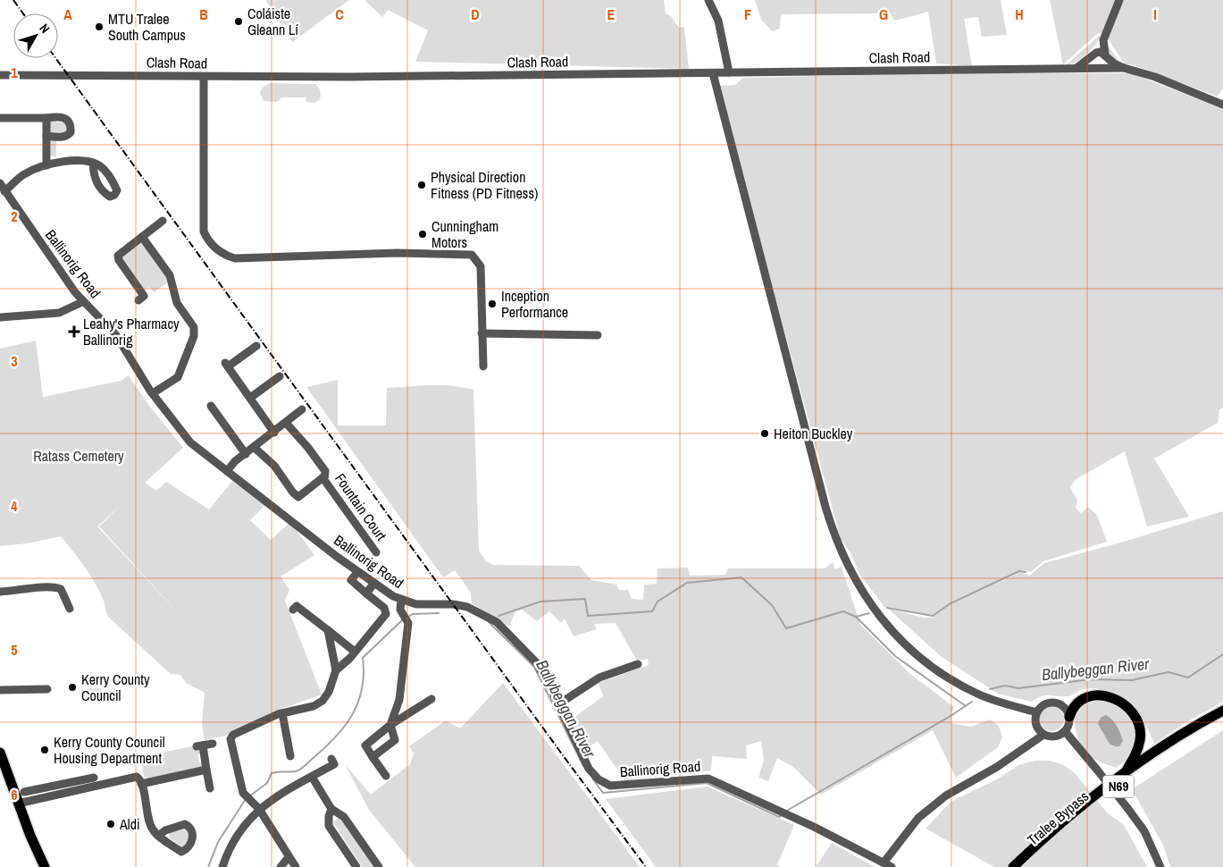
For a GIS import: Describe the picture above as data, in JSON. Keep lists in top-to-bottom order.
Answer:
{
  "streets": {
    "main road": ["N69", "Tralee Bypass"],
    "street": ["Clash Road", "Ballinorig Road", "Fountain Court"]
  },
  "crossings": [
    ["N69", "Tralee Bypass"]
  ],
  "water": ["Ballybeggan River"],
  "parks": ["Ratass Cemetery"],
  "places": {
    "other": [
      "Coláiste Gleann Lí",
      "MTU Tralee South Campus",
      "Physical Direction Fitness (PD Fitness)",
      "Cunningham Motors",
      "Inception Performance",
      "Heiton Buckley",
      "Kerry County Council",
      "Kerry County Council Housing Department",
      "Aldi"
    ],
    "health": ["Leahy's Pharmacy Ballinorig"]
  },
  "north": "top right",
  "grid": {
    "columns": [
      "A",
      "B",
      "C",
      "D",
      "E",
      "F",
      "G",
      "H",
      "I"
    ],
    "rows": [
      "1",
      "2",
      "3",
      "4",
      "5",
      "6"
    ]
  }
}
